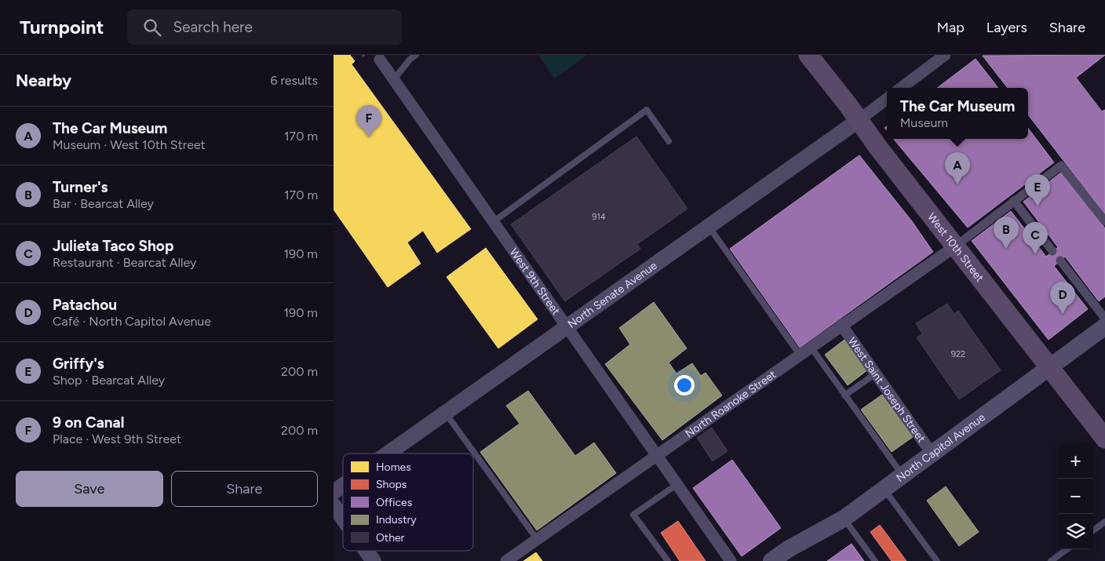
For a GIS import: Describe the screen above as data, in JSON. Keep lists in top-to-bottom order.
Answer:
{
  "streets": {
    "main road": ["West 10th Street", "North Capitol Avenue"],
    "street": [
      "West 9th Street",
      "North Senate Avenue",
      "West Saint Joseph Street",
      "North Roanoke Street"
    ]
  },
  "crossings": [
    ["West 10th Street", "North Senate Avenue"],
    ["West 10th Street", "North Roanoke Street"],
    ["West 10th Street", "North Capitol Avenue"],
    ["West 9th Street", "North Senate Avenue"],
    ["West 9th Street", "North Roanoke Street"],
    ["West Saint Joseph Street", "North Roanoke Street"],
    ["West Saint Joseph Street", "North Capitol Avenue"]
  ],
  "house_numbers": ["914", "922"],
  "legend": [
    "Homes",
    "Shops",
    "Offices",
    "Industry",
    "Other"
  ],
  "page": {
    "header": "Turnpoint",
    "search": "Search here",
    "nav": ["Map", "Layers", "Share"],
    "heading": ["Nearby", "6 results"],
    "popup": ["The Car Museum", "Museum"],
    "pins": [
      "F",
      "A",
      "E",
      "B",
      "C",
      "D"
    ],
    "list": [
      {
        "mark": "A",
        "name": "The Car Museum",
        "note": "Museum · West 10th Street",
        "value": "170 m"
      },
      {
        "mark": "B",
        "name": "Turner's",
        "note": "Bar · Bearcat Alley",
        "value": "170 m"
      },
      {
        "mark": "C",
        "name": "Julieta Taco Shop",
        "note": "Restaurant · Bearcat Alley",
        "value": "190 m"
      },
      {
        "mark": "D",
        "name": "Patachou",
        "note": "Café · North Capitol Avenue",
        "value": "190 m"
      },
      {
        "mark": "E",
        "name": "Griffy's",
        "note": "Shop · Bearcat Alley",
        "value": "200 m"
      },
      {
        "mark": "F",
        "name": "9 on Canal",
        "note": "Place · West 9th Street",
        "value": "200 m"
      }
    ],
    "map_buttons": ["+", "−"],
    "buttons": ["Save", "Share"]
  }
}
